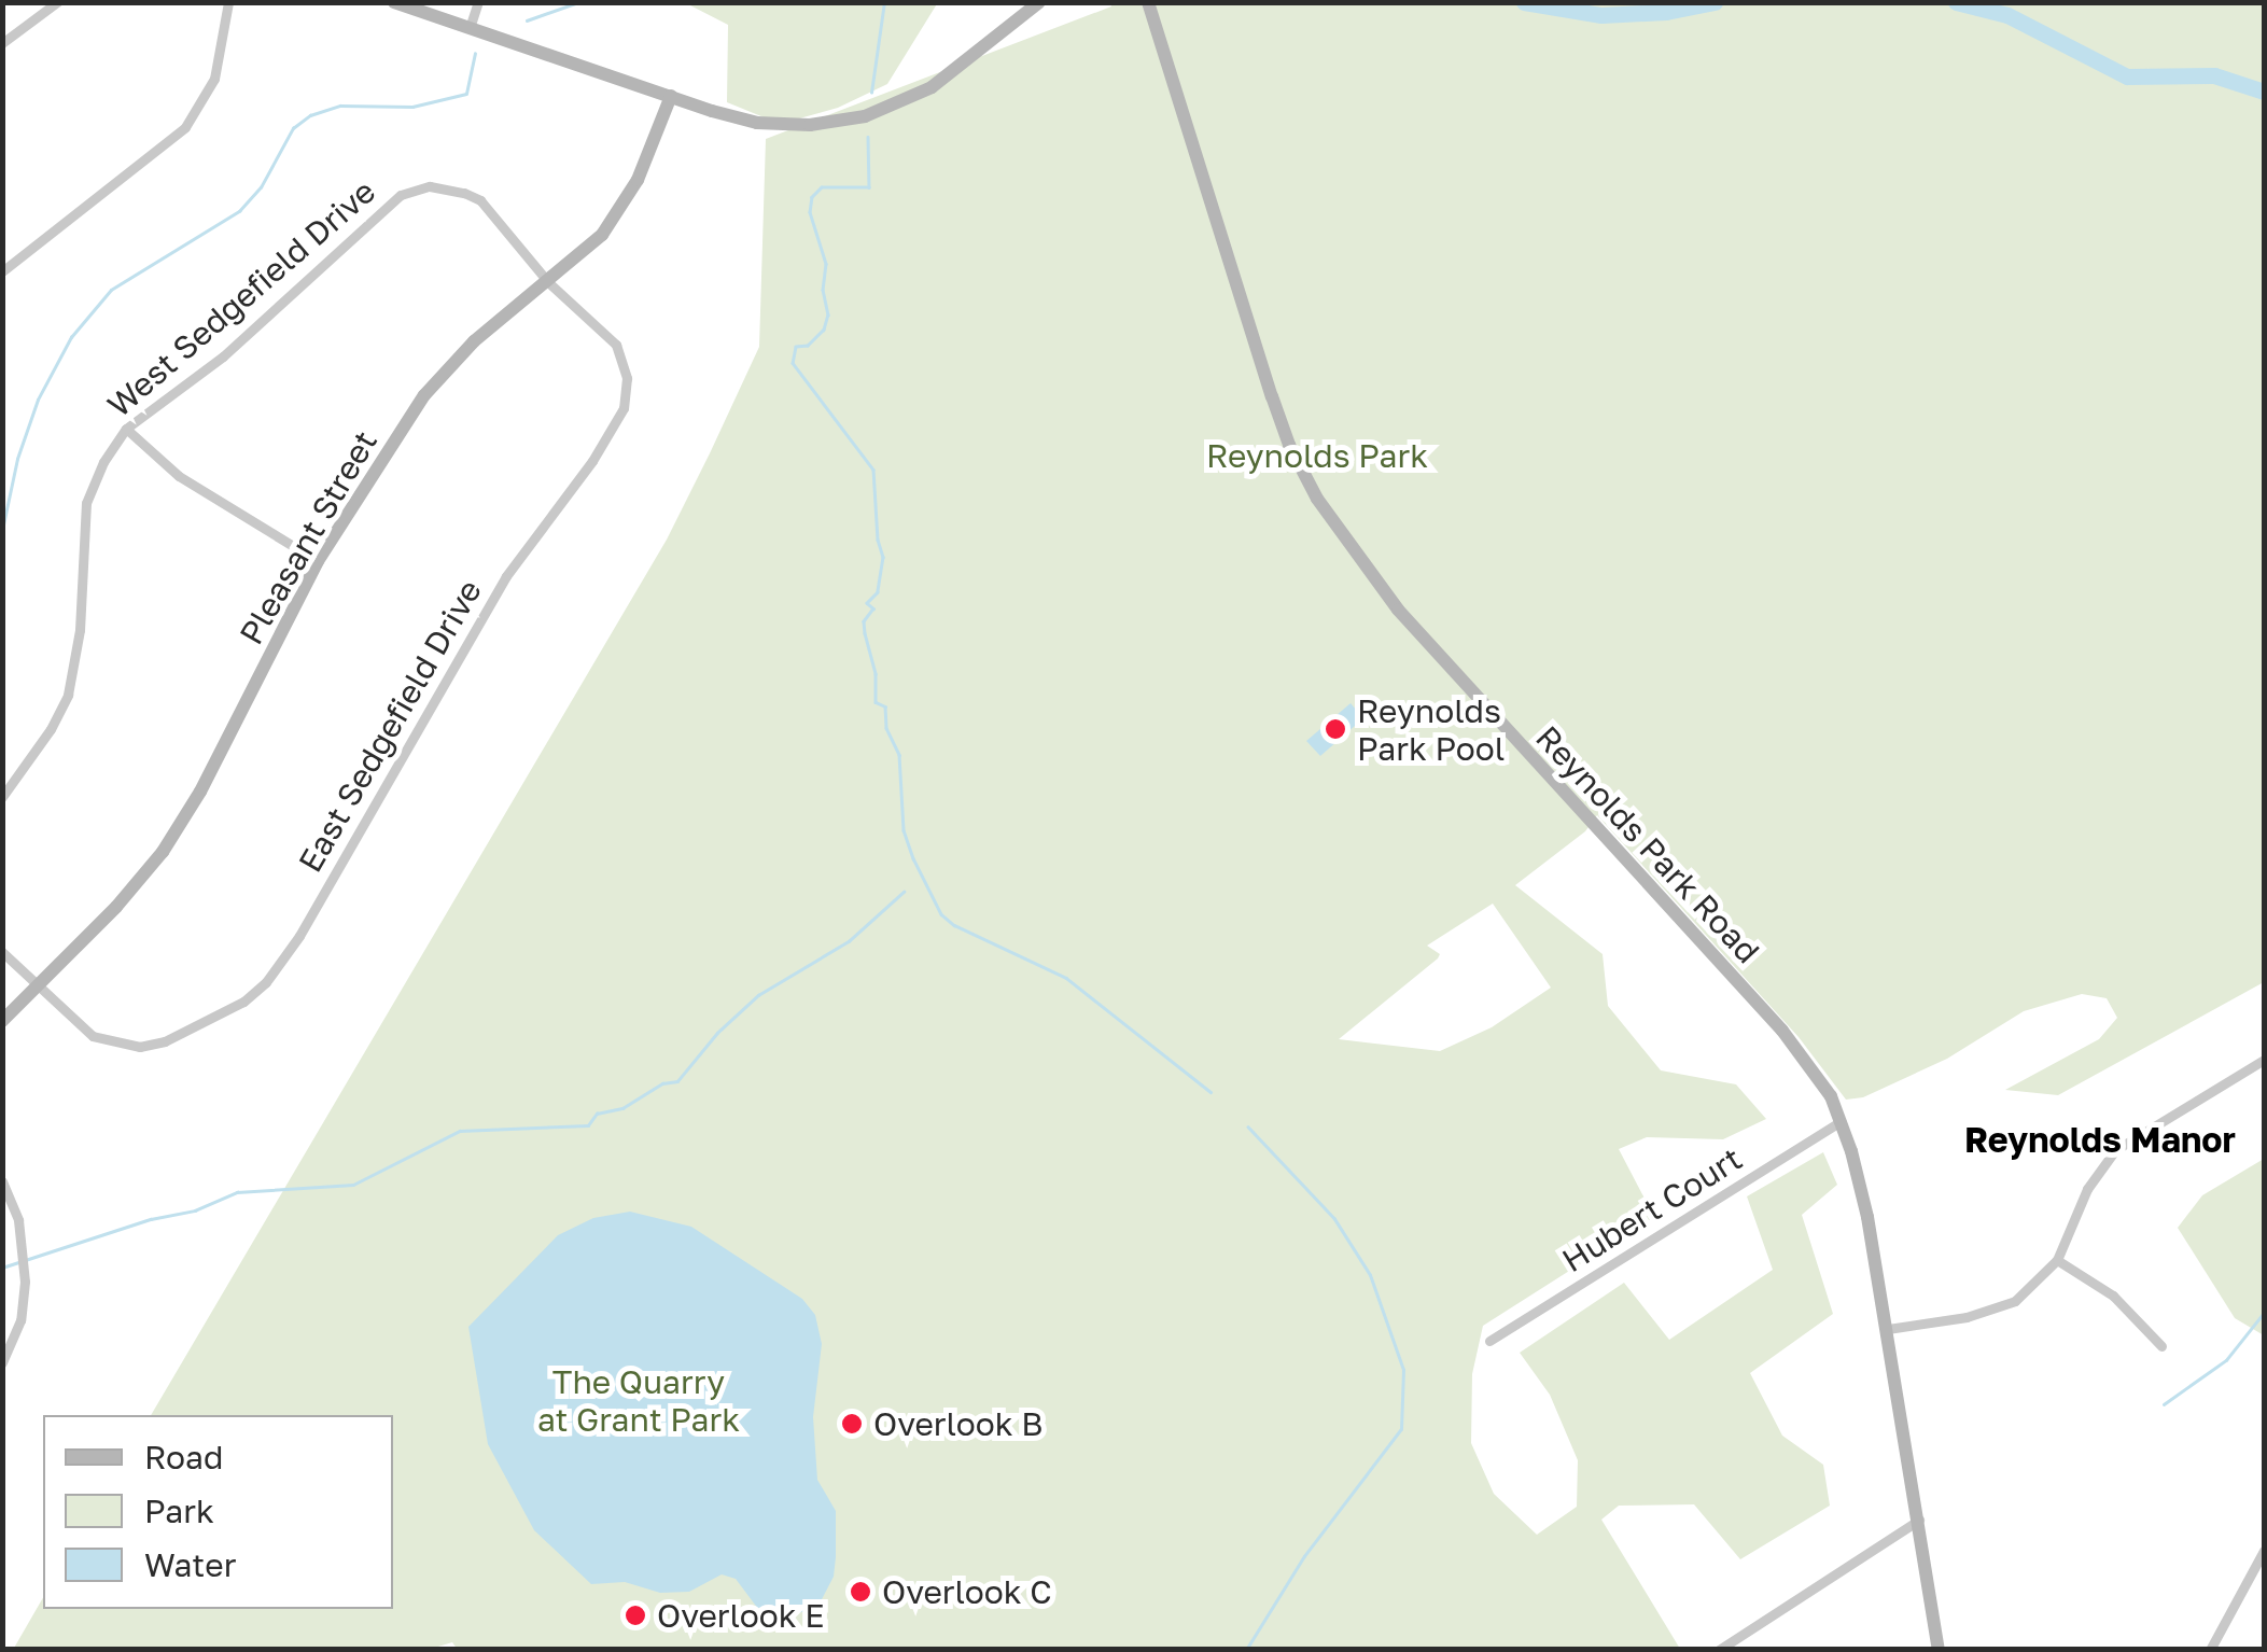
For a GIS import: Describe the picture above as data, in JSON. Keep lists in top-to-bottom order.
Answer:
{
  "streets": {
    "main road": ["Pleasant Street", "Reynolds Park Road"],
    "street": ["West Sedgefield Drive", "East Sedgefield Drive", "Hubert Court"]
  },
  "crossings": [
    ["West Sedgefield Drive", "Pleasant Street"],
    ["West Sedgefield Drive", "East Sedgefield Drive"],
    ["Pleasant Street", "East Sedgefield Drive"],
    ["Reynolds Park Road", "Hubert Court"]
  ],
  "districts": ["Reynolds Manor"],
  "parks": ["Reynolds Park", "The Quarry at Grant Park"],
  "places": [
    "Reynolds Park Pool",
    "Overlook B",
    "Overlook C",
    "Overlook E"
  ],
  "legend": ["Road", "Park", "Water"]
}
